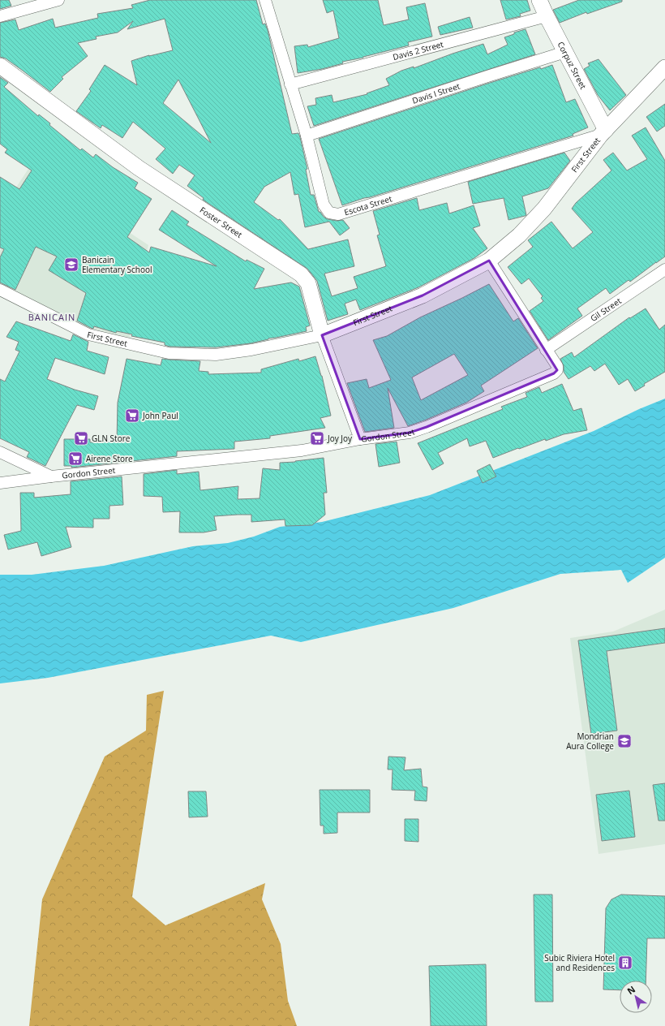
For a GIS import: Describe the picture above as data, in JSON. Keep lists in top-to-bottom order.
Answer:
{
  "streets": {
    "street": [
      "Davis 2 Street",
      "Corpuz Street",
      "Davis I Street",
      "First Street",
      "Escota Street",
      "Foster Street",
      "Gil Street",
      "Gordon Street"
    ]
  },
  "crossings": [
    ["Davis 2 Street", "Corpuz Street"],
    ["Davis 2 Street", "Escota Street"],
    ["Corpuz Street", "Davis I Street"],
    ["Corpuz Street", "First Street"],
    ["Corpuz Street", "Escota Street"],
    ["Davis I Street", "Escota Street"],
    ["First Street", "Escota Street"],
    ["First Street", "Foster Street"],
    ["First Street", "Gordon Street"],
    ["Foster Street", "Gordon Street"],
    ["Gil Street", "Gordon Street"]
  ],
  "districts": ["BANICAIN"],
  "places": {
    "school or university": ["Banicain Elementary School", "Mondrian Aura College"],
    "supermarket": [
      "John Paul",
      "GLN Store",
      "Joy Joy",
      "Airene Store"
    ],
    "building": ["Subic Riviera Hotel and Residences"]
  },
  "north": "top left"
}
